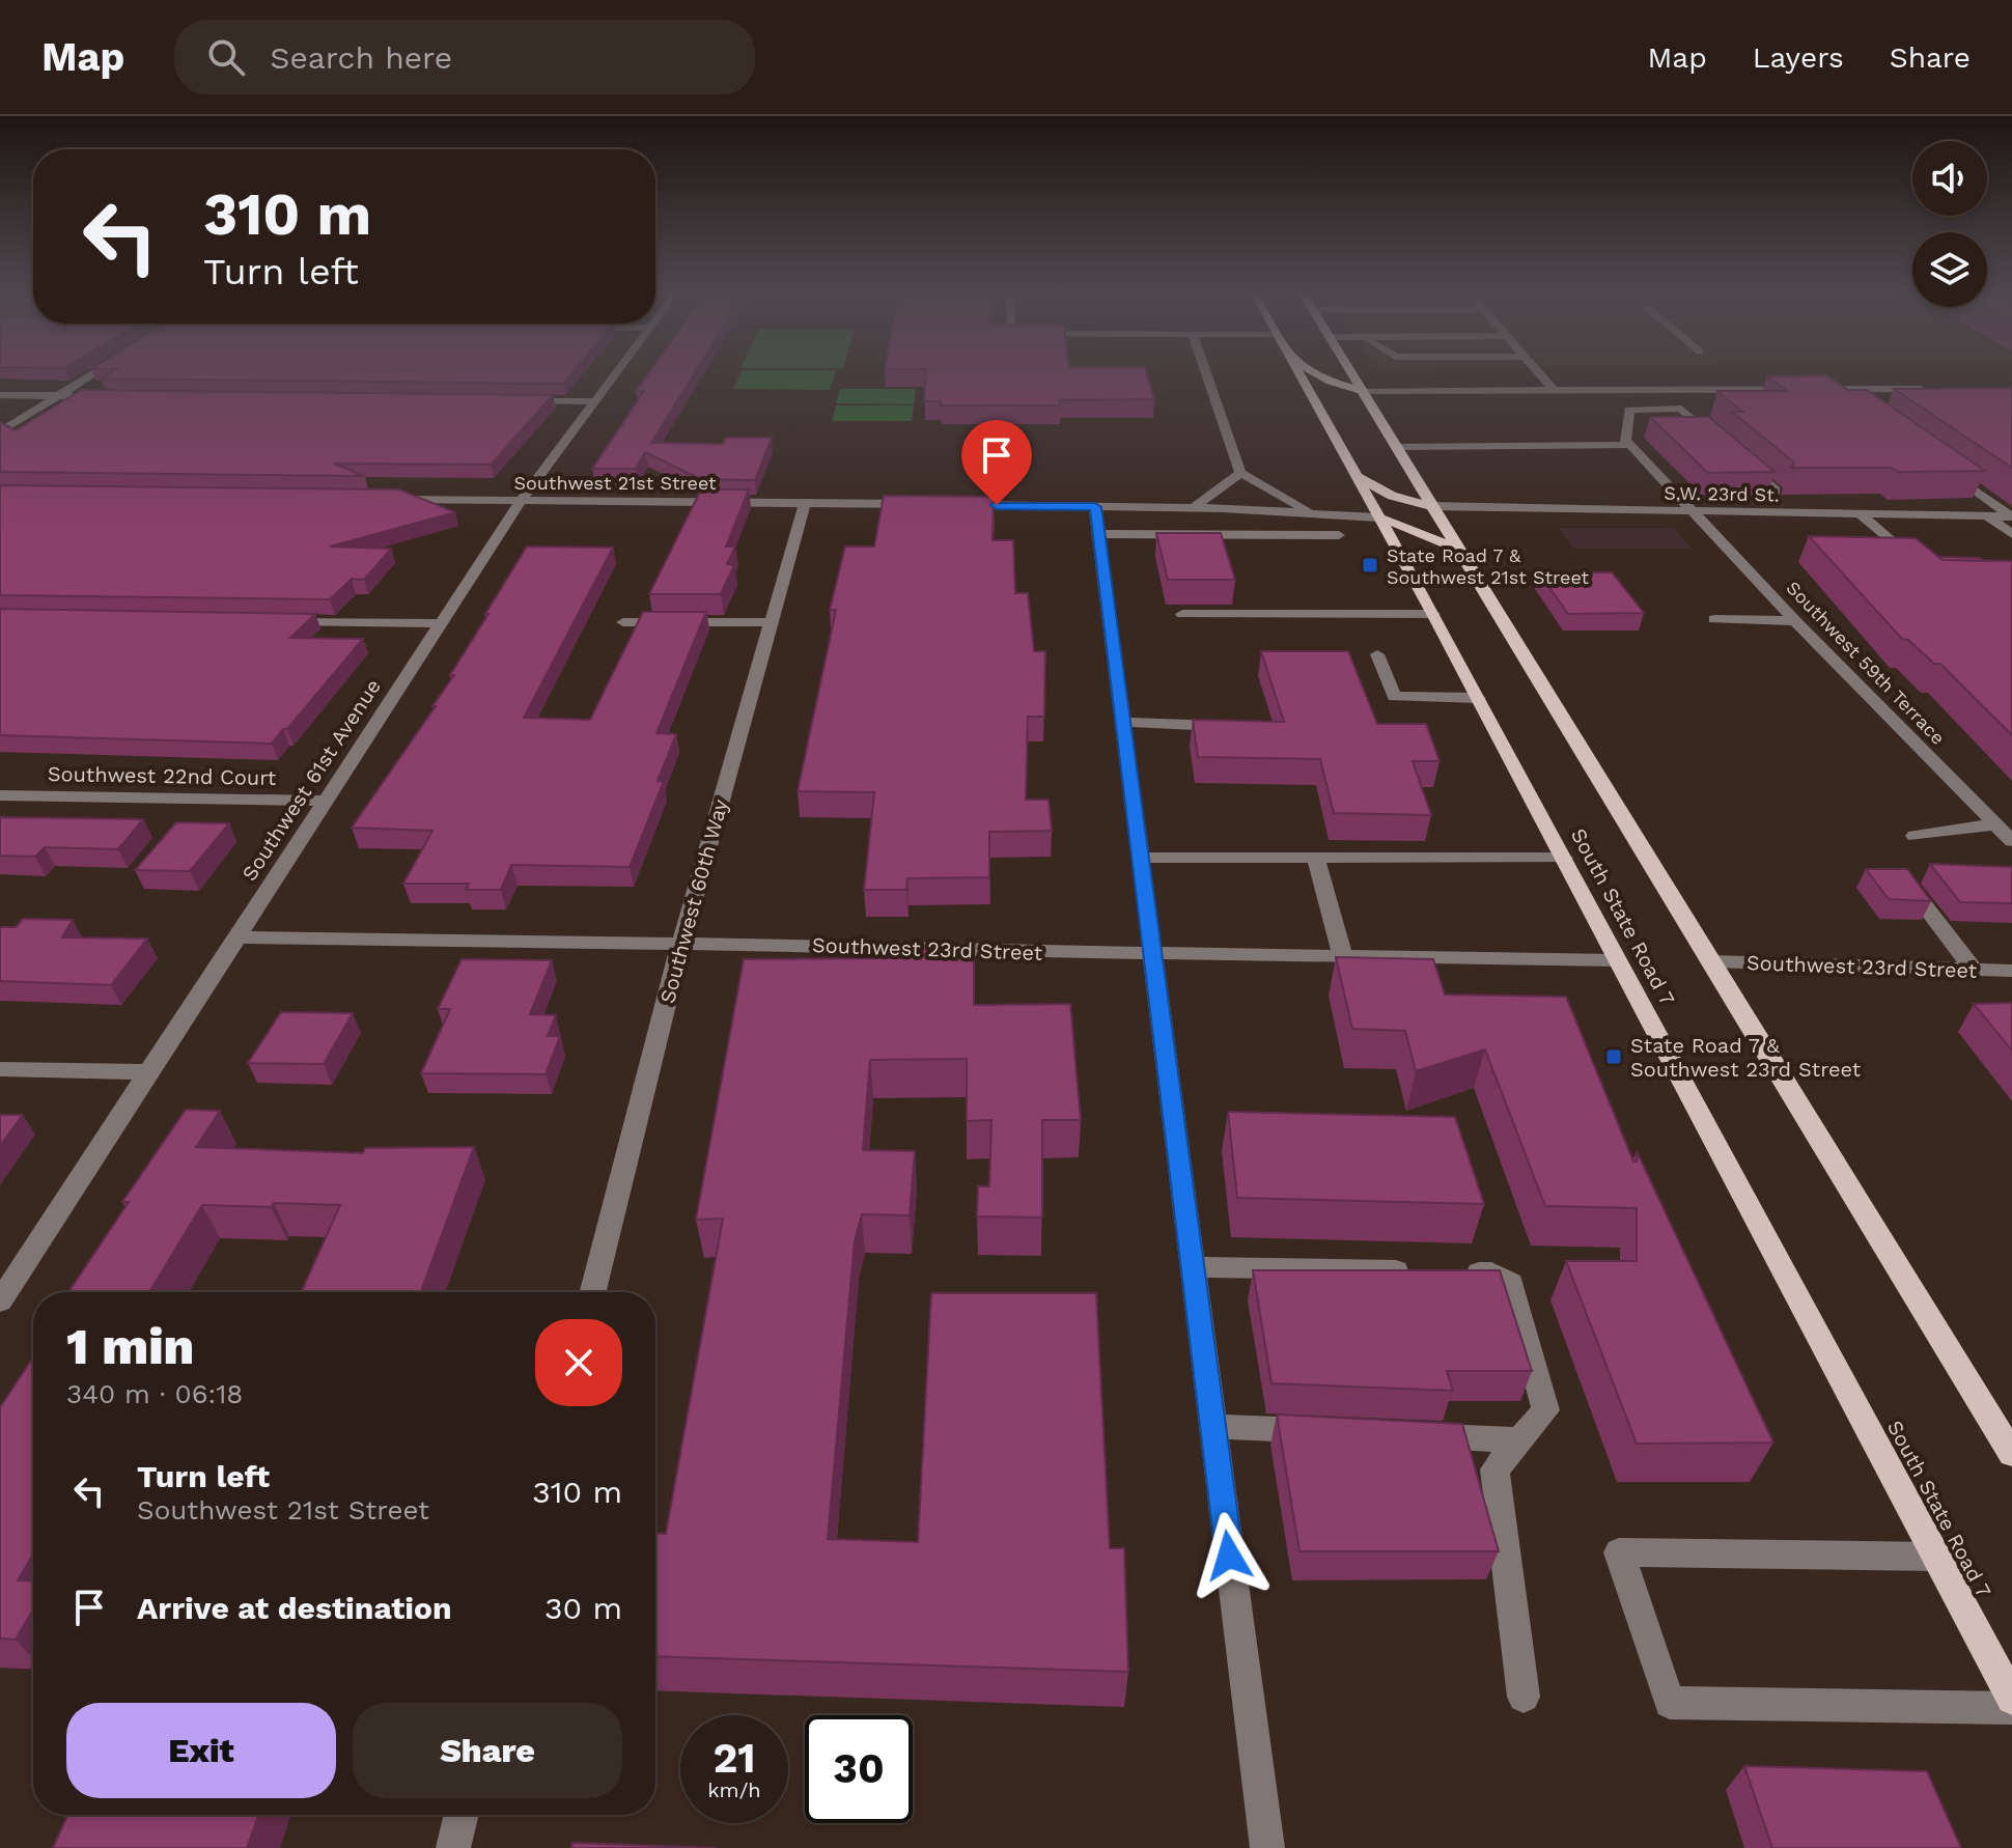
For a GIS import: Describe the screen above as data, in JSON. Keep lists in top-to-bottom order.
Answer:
{
  "streets": {
    "main road": ["South State Road 7"],
    "street": [
      "Southwest 21st Street",
      "S.W. 23rd St.",
      "Southwest 59th Terrace",
      "Southwest 22nd Court",
      "Southwest 61st Avenue",
      "Southwest 60th Way",
      "Southwest 23rd Street"
    ]
  },
  "crossings": [
    ["Southwest 21st Street", "Southwest 61st Avenue"],
    ["Southwest 21st Street", "Southwest 60th Way"],
    ["S.W. 23rd St.", "Southwest 59th Terrace"],
    ["Southwest 22nd Court", "Southwest 61st Avenue"],
    ["Southwest 61st Avenue", "Southwest 23rd Street"],
    ["Southwest 60th Way", "Southwest 23rd Street"],
    ["South State Road 7", "Southwest 23rd Street"]
  ],
  "places": {
    "transit": ["State Road 7 & Southwest 21st Street", "State Road 7 & Southwest 23rd Street"]
  },
  "page": {
    "header": "Map",
    "search": "Search here",
    "nav": ["Map", "Layers", "Share"],
    "turn": ["310 m", "Turn left"],
    "heading": ["1 min", "340 m · 06:18"],
    "list": [
      {
        "name": "Turn left",
        "note": "Southwest 21st Street",
        "value": "310 m"
      },
      {
        "name": "Arrive at destination",
        "value": "30 m"
      }
    ],
    "buttons": ["Exit", "Share"],
    "speed": "21 km/h",
    "limit": "30"
  }
}
